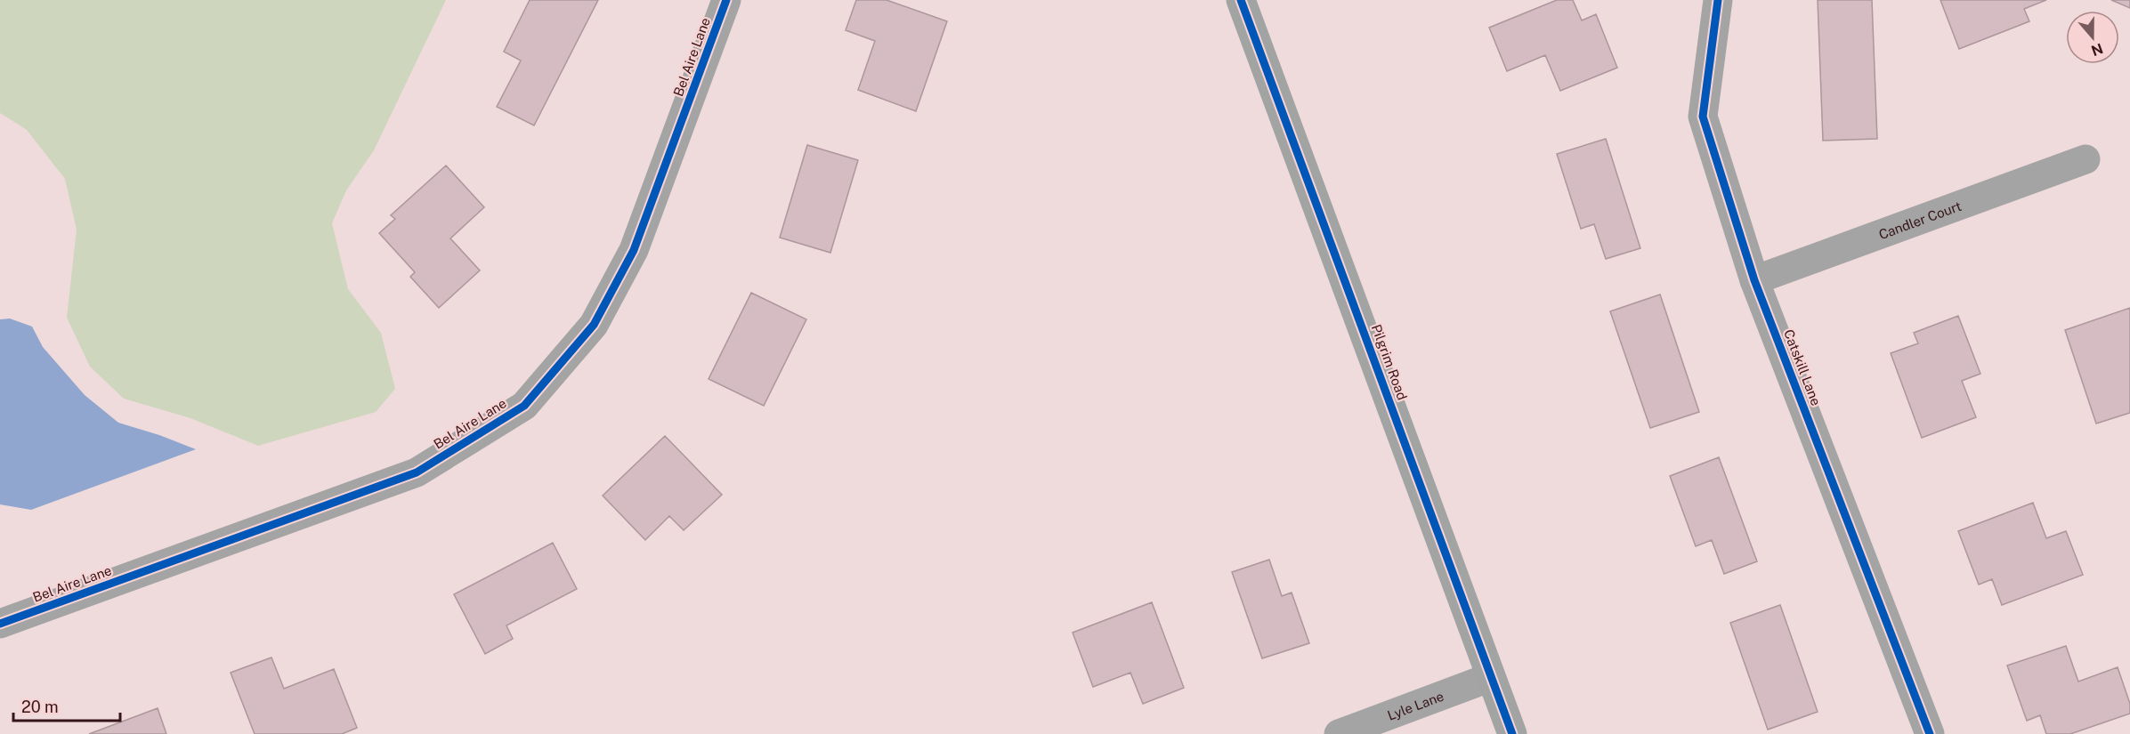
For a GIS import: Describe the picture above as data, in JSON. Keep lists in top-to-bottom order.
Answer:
{
  "streets": {
    "street": [
      "Bel Aire Lane",
      "Candler Court",
      "Pilgrim Road",
      "Catskill Lane",
      "Lyle Lane"
    ]
  },
  "crossings": [
    ["Candler Court", "Catskill Lane"],
    ["Pilgrim Road", "Lyle Lane"]
  ],
  "scale_bar": "20 m",
  "north": "bottom"
}
